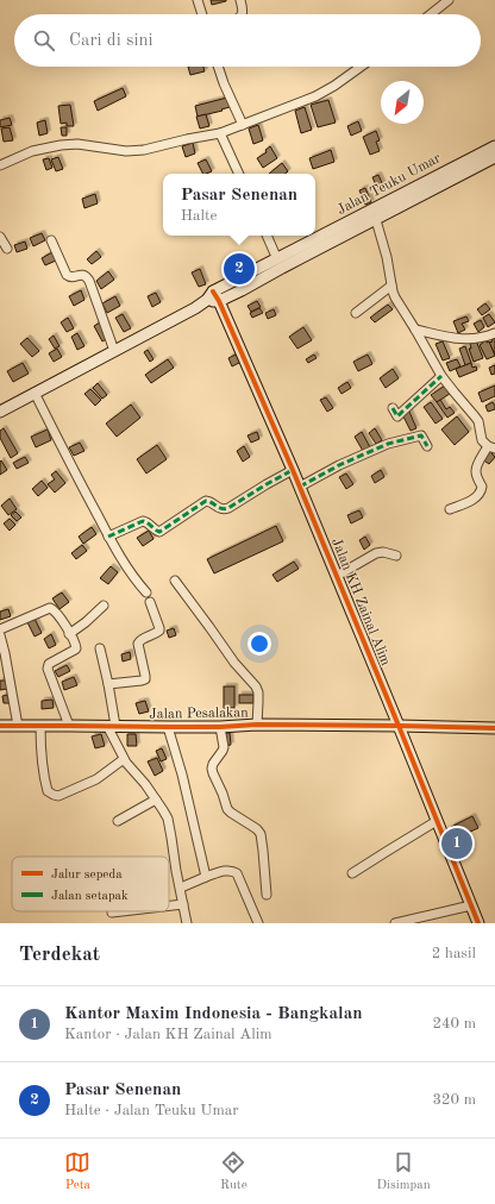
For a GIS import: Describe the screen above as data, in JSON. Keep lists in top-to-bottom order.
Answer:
{
  "streets": {
    "street": ["Jalan Teuku Umar", "Jalan KH Zainal Alim", "Jalan Pesalakan"]
  },
  "crossings": [
    ["Jalan Teuku Umar", "Jalan KH Zainal Alim"],
    ["Jalan KH Zainal Alim", "Jalan Pesalakan"]
  ],
  "legend": ["Jalur sepeda", "Jalan setapak"],
  "north": "bottom left",
  "page": {
    "search": "Cari di sini",
    "popup": ["Pasar Senenan", "Halte"],
    "pins": ["2", "1"],
    "heading": ["Terdekat", "2 hasil"],
    "list": [
      {
        "mark": "1",
        "name": "Kantor Maxim Indonesia - Bangkalan",
        "note": "Kantor · Jalan KH Zainal Alim",
        "value": "240 m"
      },
      {
        "mark": "2",
        "name": "Pasar Senenan",
        "note": "Halte · Jalan Teuku Umar",
        "value": "320 m"
      }
    ],
    "nav": ["Peta", "Rute", "Disimpan"]
  }
}
